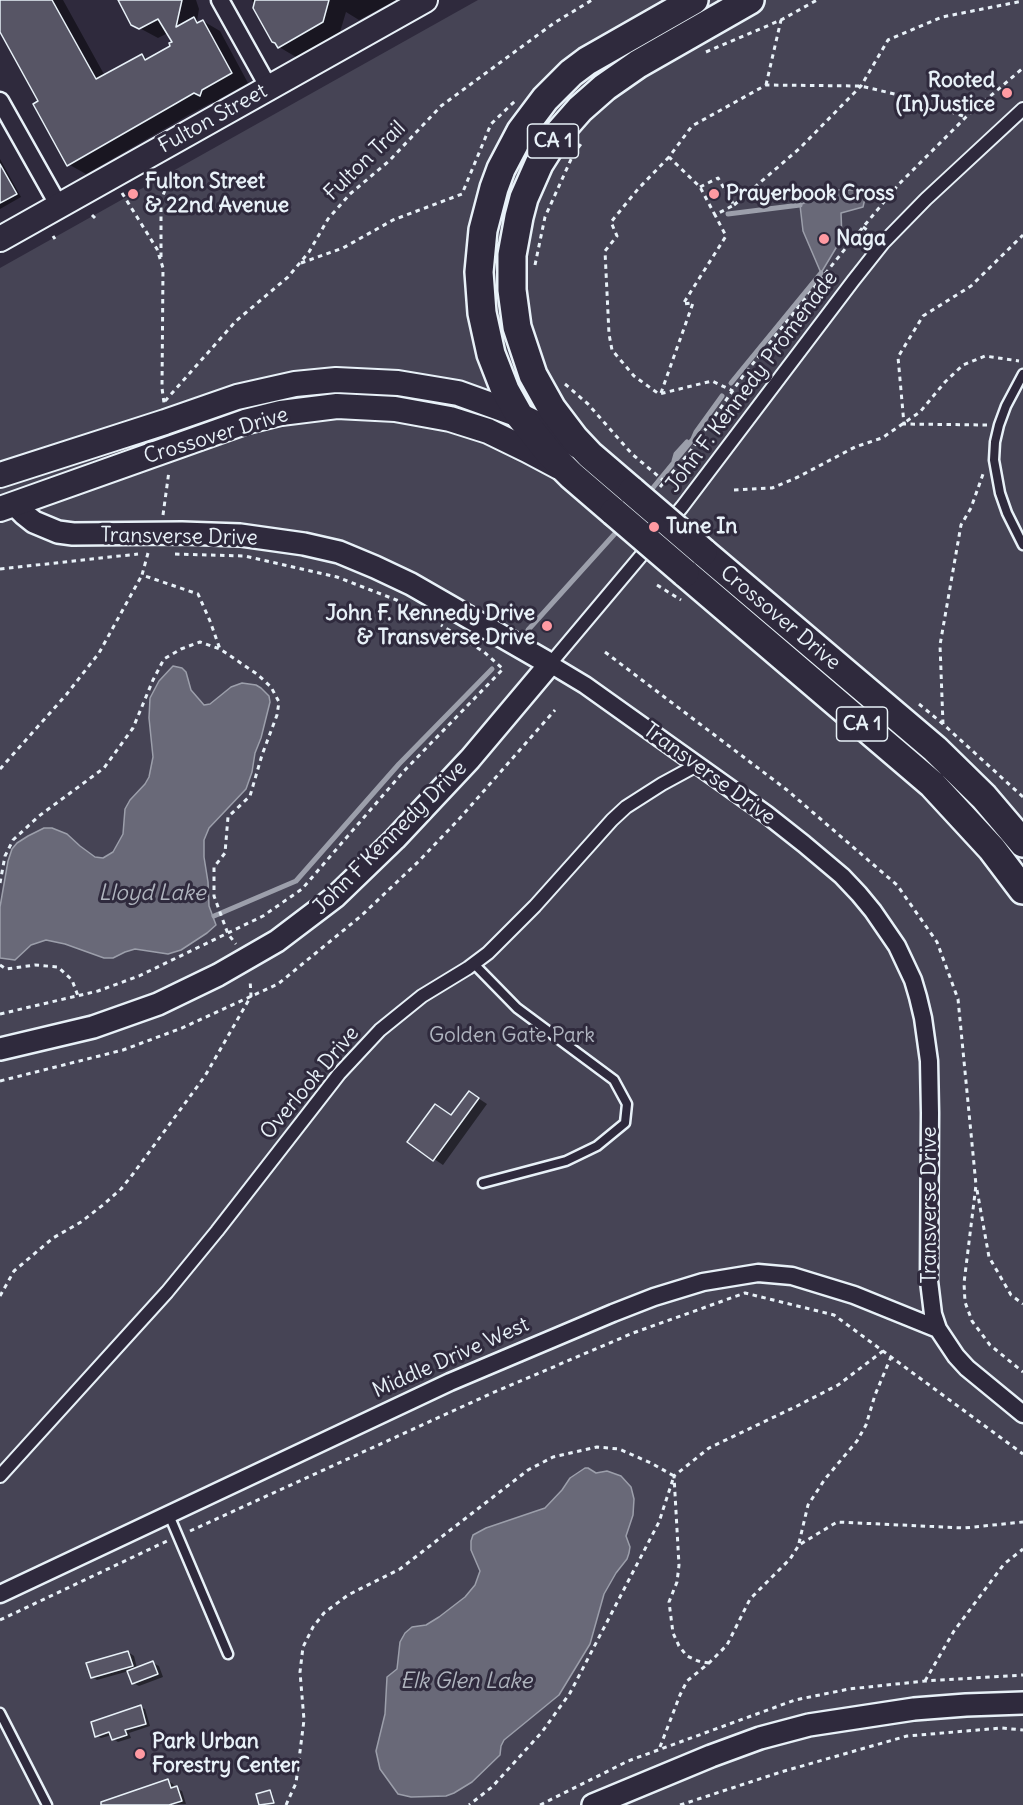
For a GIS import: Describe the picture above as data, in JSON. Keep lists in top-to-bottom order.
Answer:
{
  "streets": {
    "highway": ["CA 1", "Crossover Drive"],
    "main road": ["Fulton Street"],
    "street": [
      "John F. Kennedy Promenade",
      "Transverse Drive",
      "John F Kennedy Drive",
      "Overlook Drive",
      "Middle Drive West"
    ],
    "path": ["Fulton Trail"]
  },
  "crossings": [
    ["CA 1", "Crossover Drive"],
    ["John F. Kennedy Promenade", "Transverse Drive"],
    ["John F. Kennedy Promenade", "John F Kennedy Drive"],
    ["Crossover Drive", "Transverse Drive"],
    ["Transverse Drive", "John F Kennedy Drive"],
    ["Transverse Drive", "Overlook Drive"],
    ["Transverse Drive", "Middle Drive West"]
  ],
  "water": ["Lloyd Lake", "Elk Glen Lake"],
  "parks": ["Golden Gate Park"],
  "places": [
    "Rooted (In)Justice",
    "Fulton Street & 22nd Avenue",
    "Prayerbook Cross",
    "Naga",
    "Tune In",
    "John F. Kennedy Drive & Transverse Drive",
    "Park Urban Forestry Center"
  ]
}
